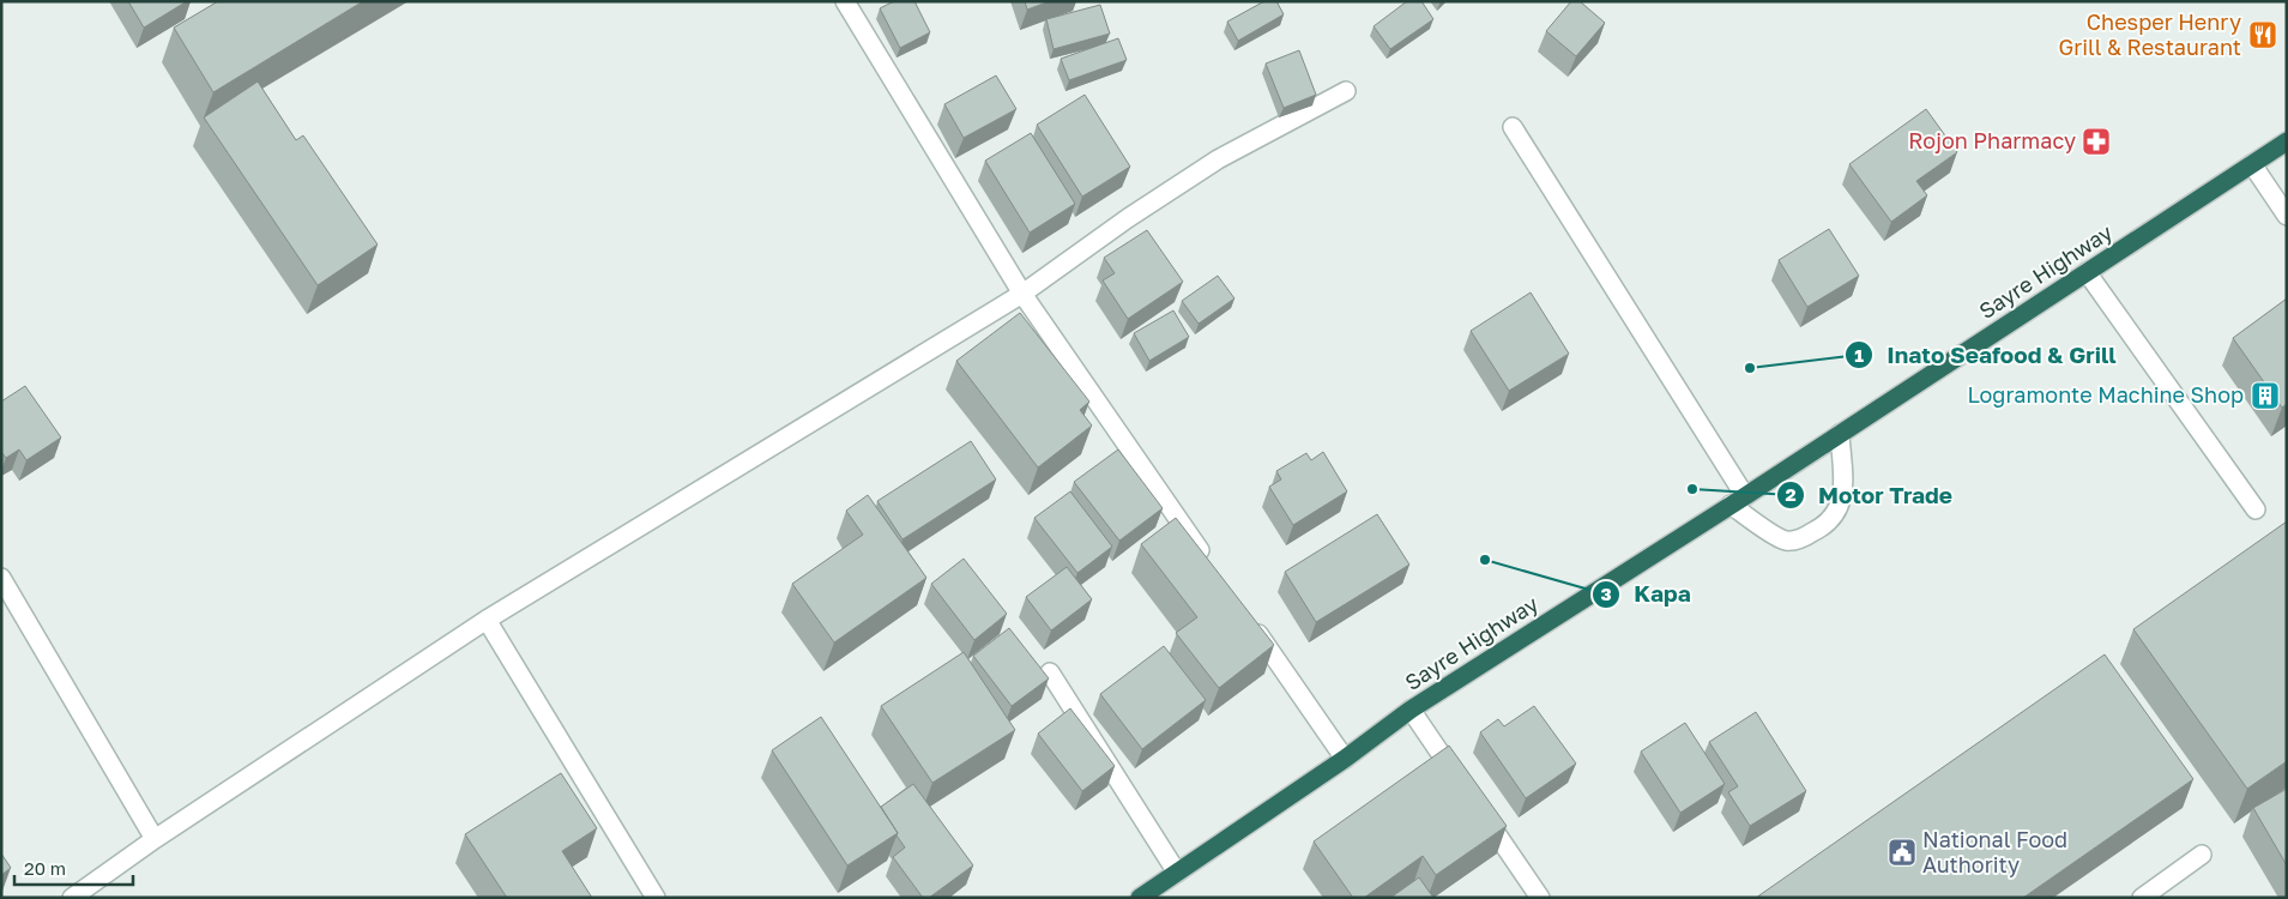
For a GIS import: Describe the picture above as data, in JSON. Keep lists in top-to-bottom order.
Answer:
{
  "streets": {
    "highway": ["Sayre Highway"]
  },
  "places": {
    "restaurant": ["Chesper Henry Grill & Restaurant"],
    "pharmacy": ["Rojon Pharmacy"],
    "other": ["Inato Seafood & Grill", "Motor Trade", "Kapa"],
    "building": ["Logramonte Machine Shop"],
    "public building": ["National Food Authority"]
  },
  "scale_bar": "20 m"
}
